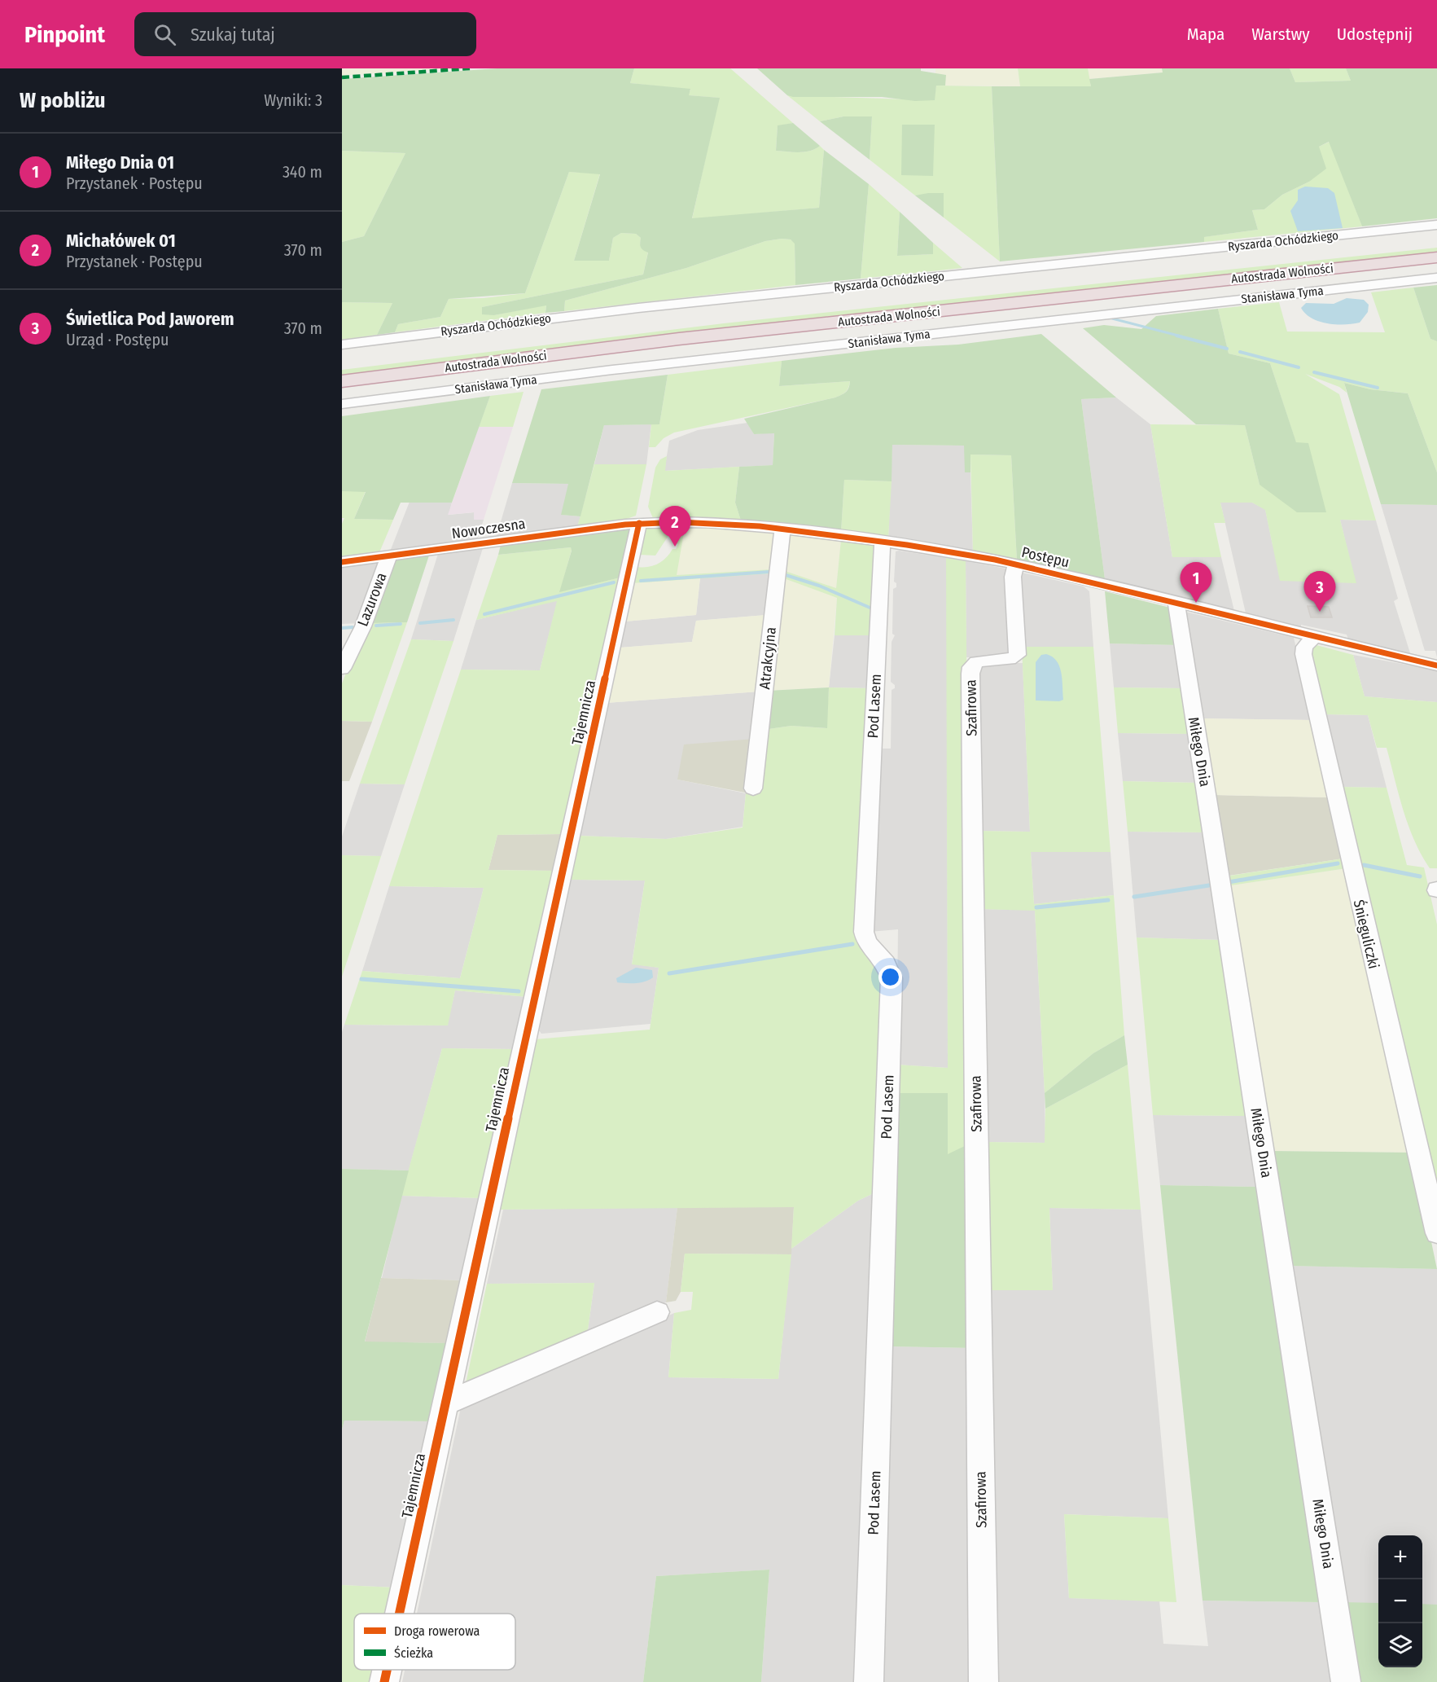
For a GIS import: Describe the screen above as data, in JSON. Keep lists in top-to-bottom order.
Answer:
{
  "streets": {
    "highway": ["Autostrada Wolności"],
    "street": [
      "Ryszarda Ochódzkiego",
      "Stanisława Tyma",
      "Nowoczesna",
      "Postępu",
      "Lazurowa",
      "Atrakcyjna",
      "Pod Lasem",
      "Szafirowa",
      "Tajemnicza",
      "Miłego Dnia",
      "Śnieguliczki"
    ]
  },
  "crossings": [
    ["Nowoczesna", "Postępu"],
    ["Nowoczesna", "Lazurowa"],
    ["Nowoczesna", "Tajemnicza"],
    ["Postępu", "Atrakcyjna"],
    ["Postępu", "Pod Lasem"],
    ["Postępu", "Szafirowa"],
    ["Postępu", "Tajemnicza"],
    ["Postępu", "Miłego Dnia"],
    ["Postępu", "Śnieguliczki"]
  ],
  "legend": ["Droga rowerowa", "Ścieżka"],
  "page": {
    "header": "Pinpoint",
    "search": "Szukaj tutaj",
    "nav": ["Mapa", "Warstwy", "Udostępnij"],
    "heading": ["W pobliżu", "Wyniki: 3"],
    "list": [
      {
        "mark": "1",
        "name": "Miłego Dnia 01",
        "note": "Przystanek · Postępu",
        "value": "340 m"
      },
      {
        "mark": "2",
        "name": "Michałówek 01",
        "note": "Przystanek · Postępu",
        "value": "370 m"
      },
      {
        "mark": "3",
        "name": "Świetlica Pod Jaworem",
        "note": "Urząd · Postępu",
        "value": "370 m"
      }
    ],
    "pins": ["2", "1", "3"],
    "map_buttons": ["+", "−"]
  }
}
